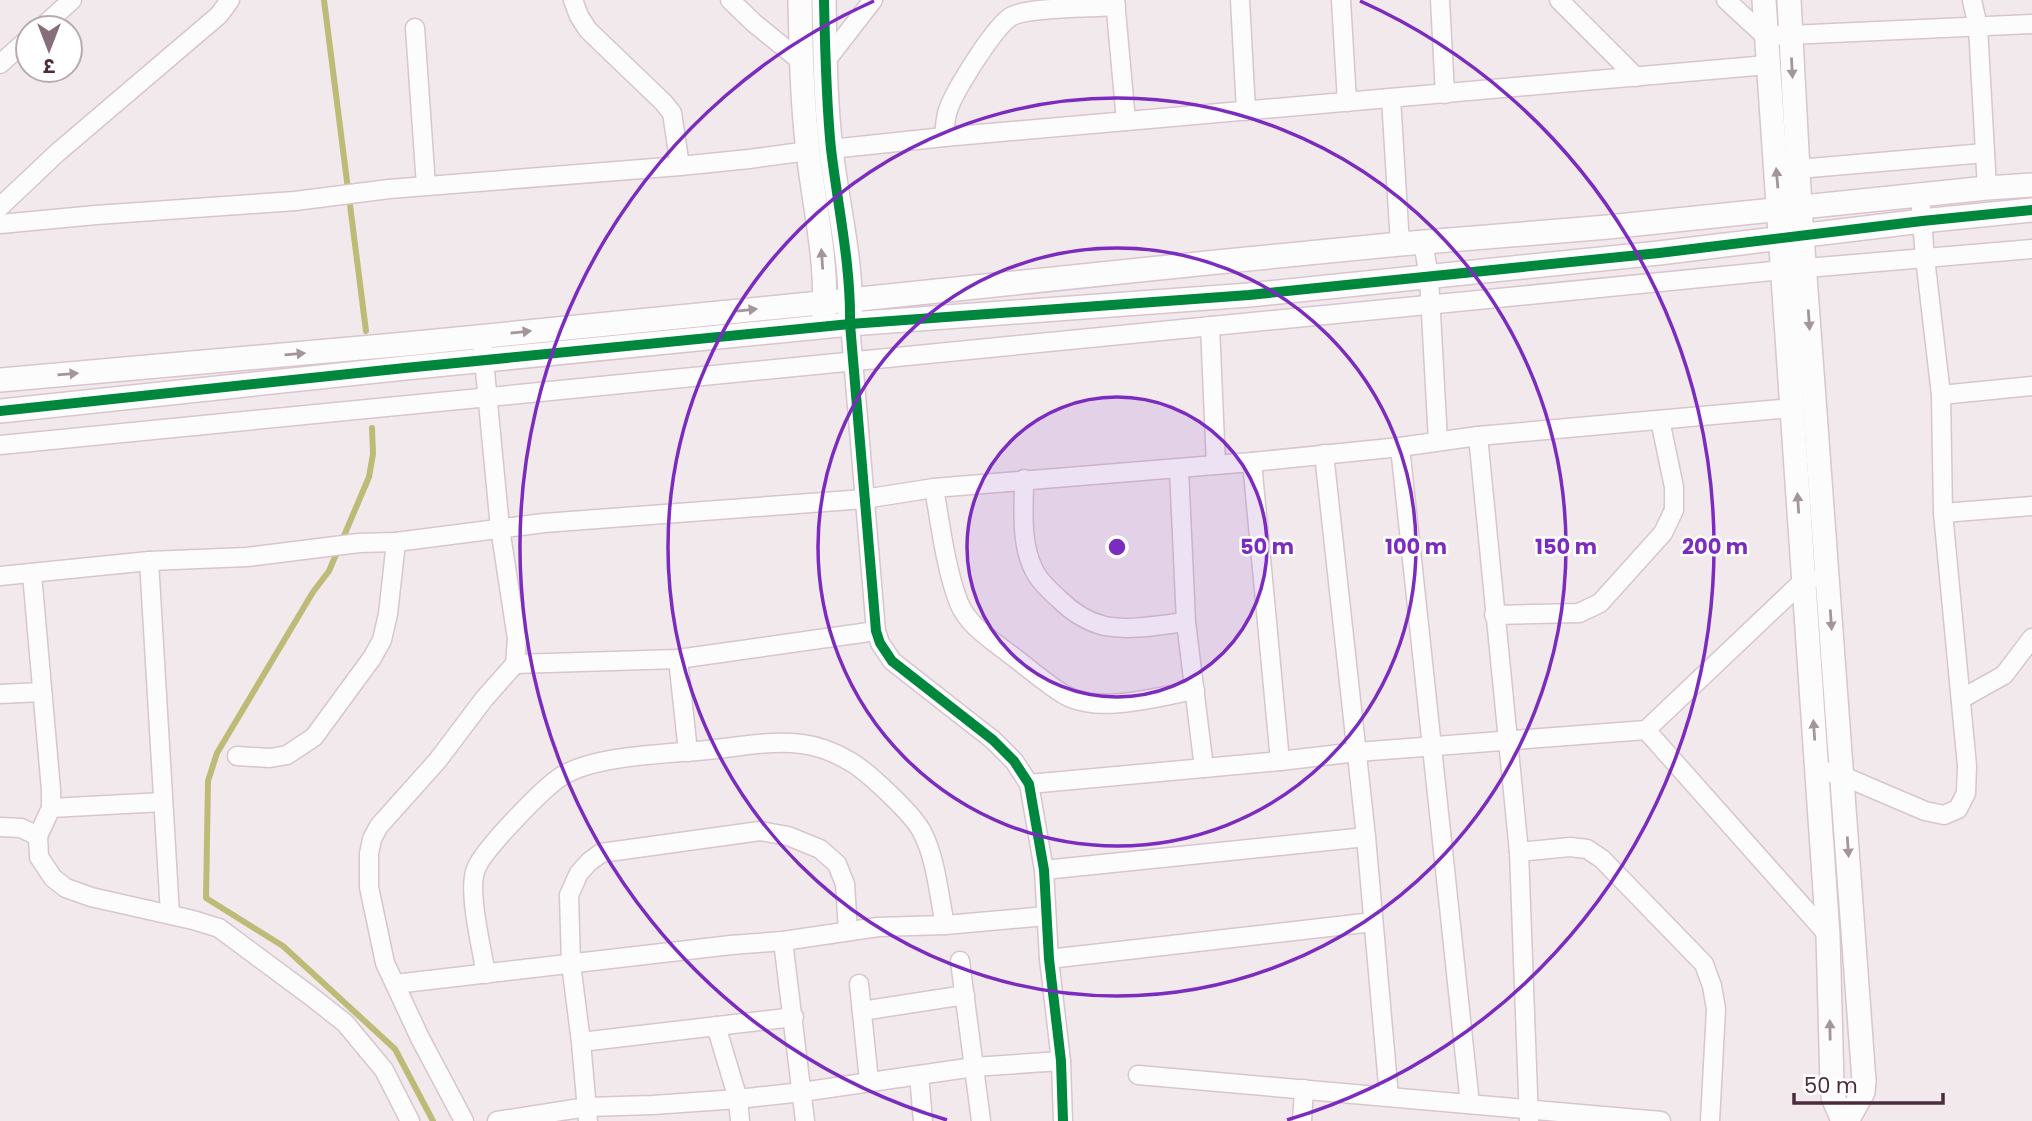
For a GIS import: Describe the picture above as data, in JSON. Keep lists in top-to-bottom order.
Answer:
{
  "scale_bar": "50 m",
  "north": "bottom",
  "rings": [
    "50 m",
    "100 m",
    "150 m",
    "200 m"
  ]
}
